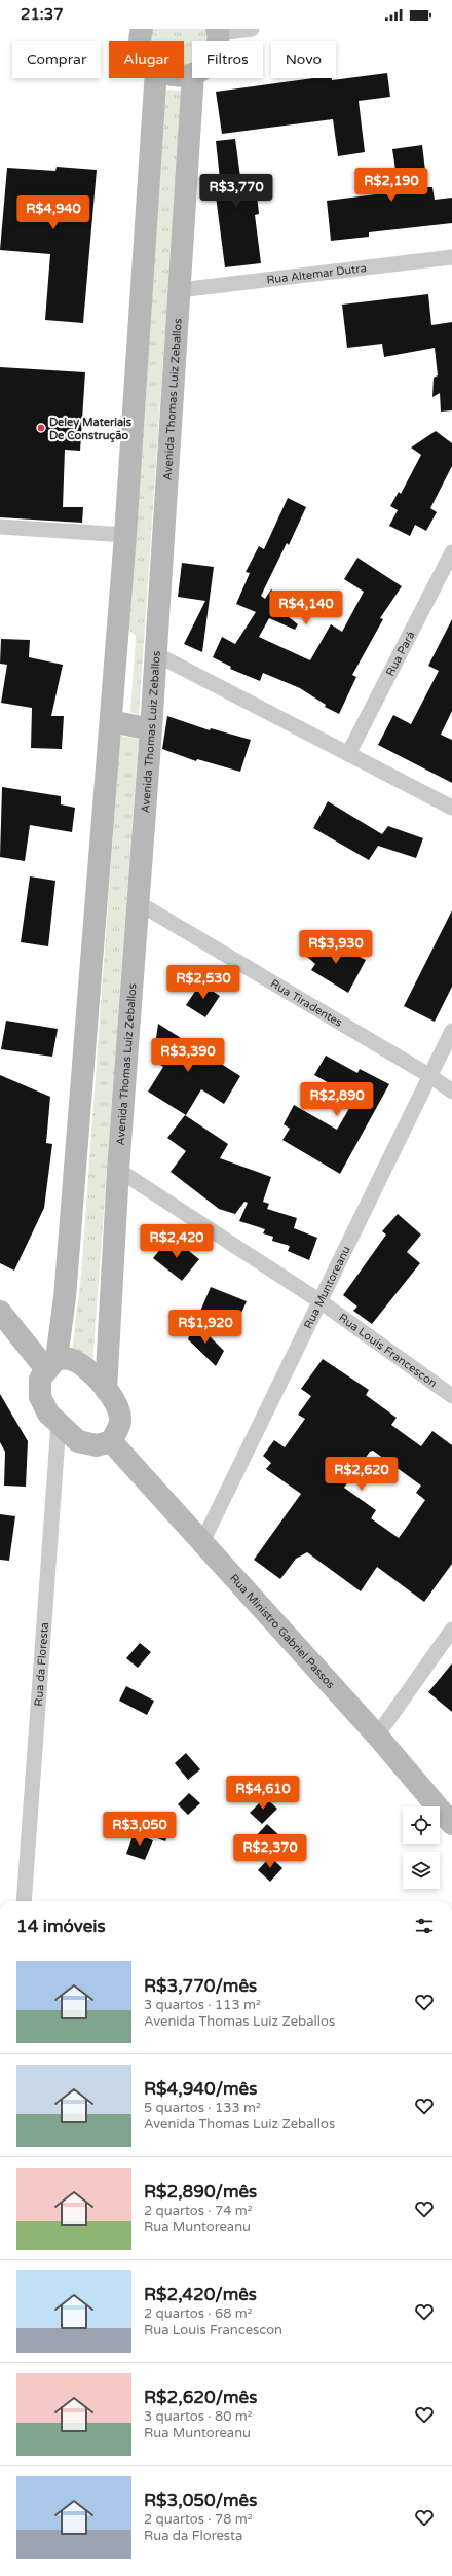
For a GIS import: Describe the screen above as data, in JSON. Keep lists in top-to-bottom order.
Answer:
{
  "streets": {
    "main road": ["Avenida Thomas Luiz Zeballos", "Rua Ministro Gabriel Passos"],
    "street": [
      "Rua Altemar Dutra",
      "Rua Pará",
      "Rua Tiradentes",
      "Rua Muntoreanu",
      "Rua Louis Francescon",
      "Rua da Floresta"
    ]
  },
  "crossings": [
    ["Rua Altemar Dutra", "Avenida Thomas Luiz Zeballos"],
    ["Avenida Thomas Luiz Zeballos", "Rua Tiradentes"],
    ["Avenida Thomas Luiz Zeballos", "Rua Louis Francescon"],
    ["Avenida Thomas Luiz Zeballos", "Rua Ministro Gabriel Passos"],
    ["Avenida Thomas Luiz Zeballos", "Rua da Floresta"],
    ["Rua Tiradentes", "Rua Muntoreanu"],
    ["Rua Muntoreanu", "Rua Louis Francescon"],
    ["Rua Muntoreanu", "Rua Ministro Gabriel Passos"],
    ["Rua Ministro Gabriel Passos", "Rua da Floresta"]
  ],
  "places": ["Deley Materiais De Construção"],
  "page": {
    "status": "21:37",
    "chip": [
      "Comprar",
      "Alugar",
      "Filtros",
      "Novo"
    ],
    "price": [
      "R$2,190",
      "R$3,770",
      "R$4,940",
      "R$4,140",
      "R$3,930",
      "R$2,530",
      "R$3,390",
      "R$2,890",
      "R$2,420",
      "R$1,920",
      "R$2,620",
      "R$4,610",
      "R$3,050",
      "R$2,370"
    ],
    "heading": "14 imóveis",
    "list": [
      {
        "name": "R$3,770/mês",
        "note": "3 quartos · 113 m² · Avenida Thomas Luiz Zeballos"
      },
      {
        "name": "R$4,940/mês",
        "note": "5 quartos · 133 m² · Avenida Thomas Luiz Zeballos"
      },
      {
        "name": "R$2,890/mês",
        "note": "2 quartos · 74 m² · Rua Muntoreanu"
      },
      {
        "name": "R$2,420/mês",
        "note": "2 quartos · 68 m² · Rua Louis Francescon"
      },
      {
        "name": "R$2,620/mês",
        "note": "3 quartos · 80 m² · Rua Muntoreanu"
      },
      {
        "name": "R$3,050/mês",
        "note": "2 quartos · 78 m² · Rua da Floresta"
      }
    ]
  }
}
